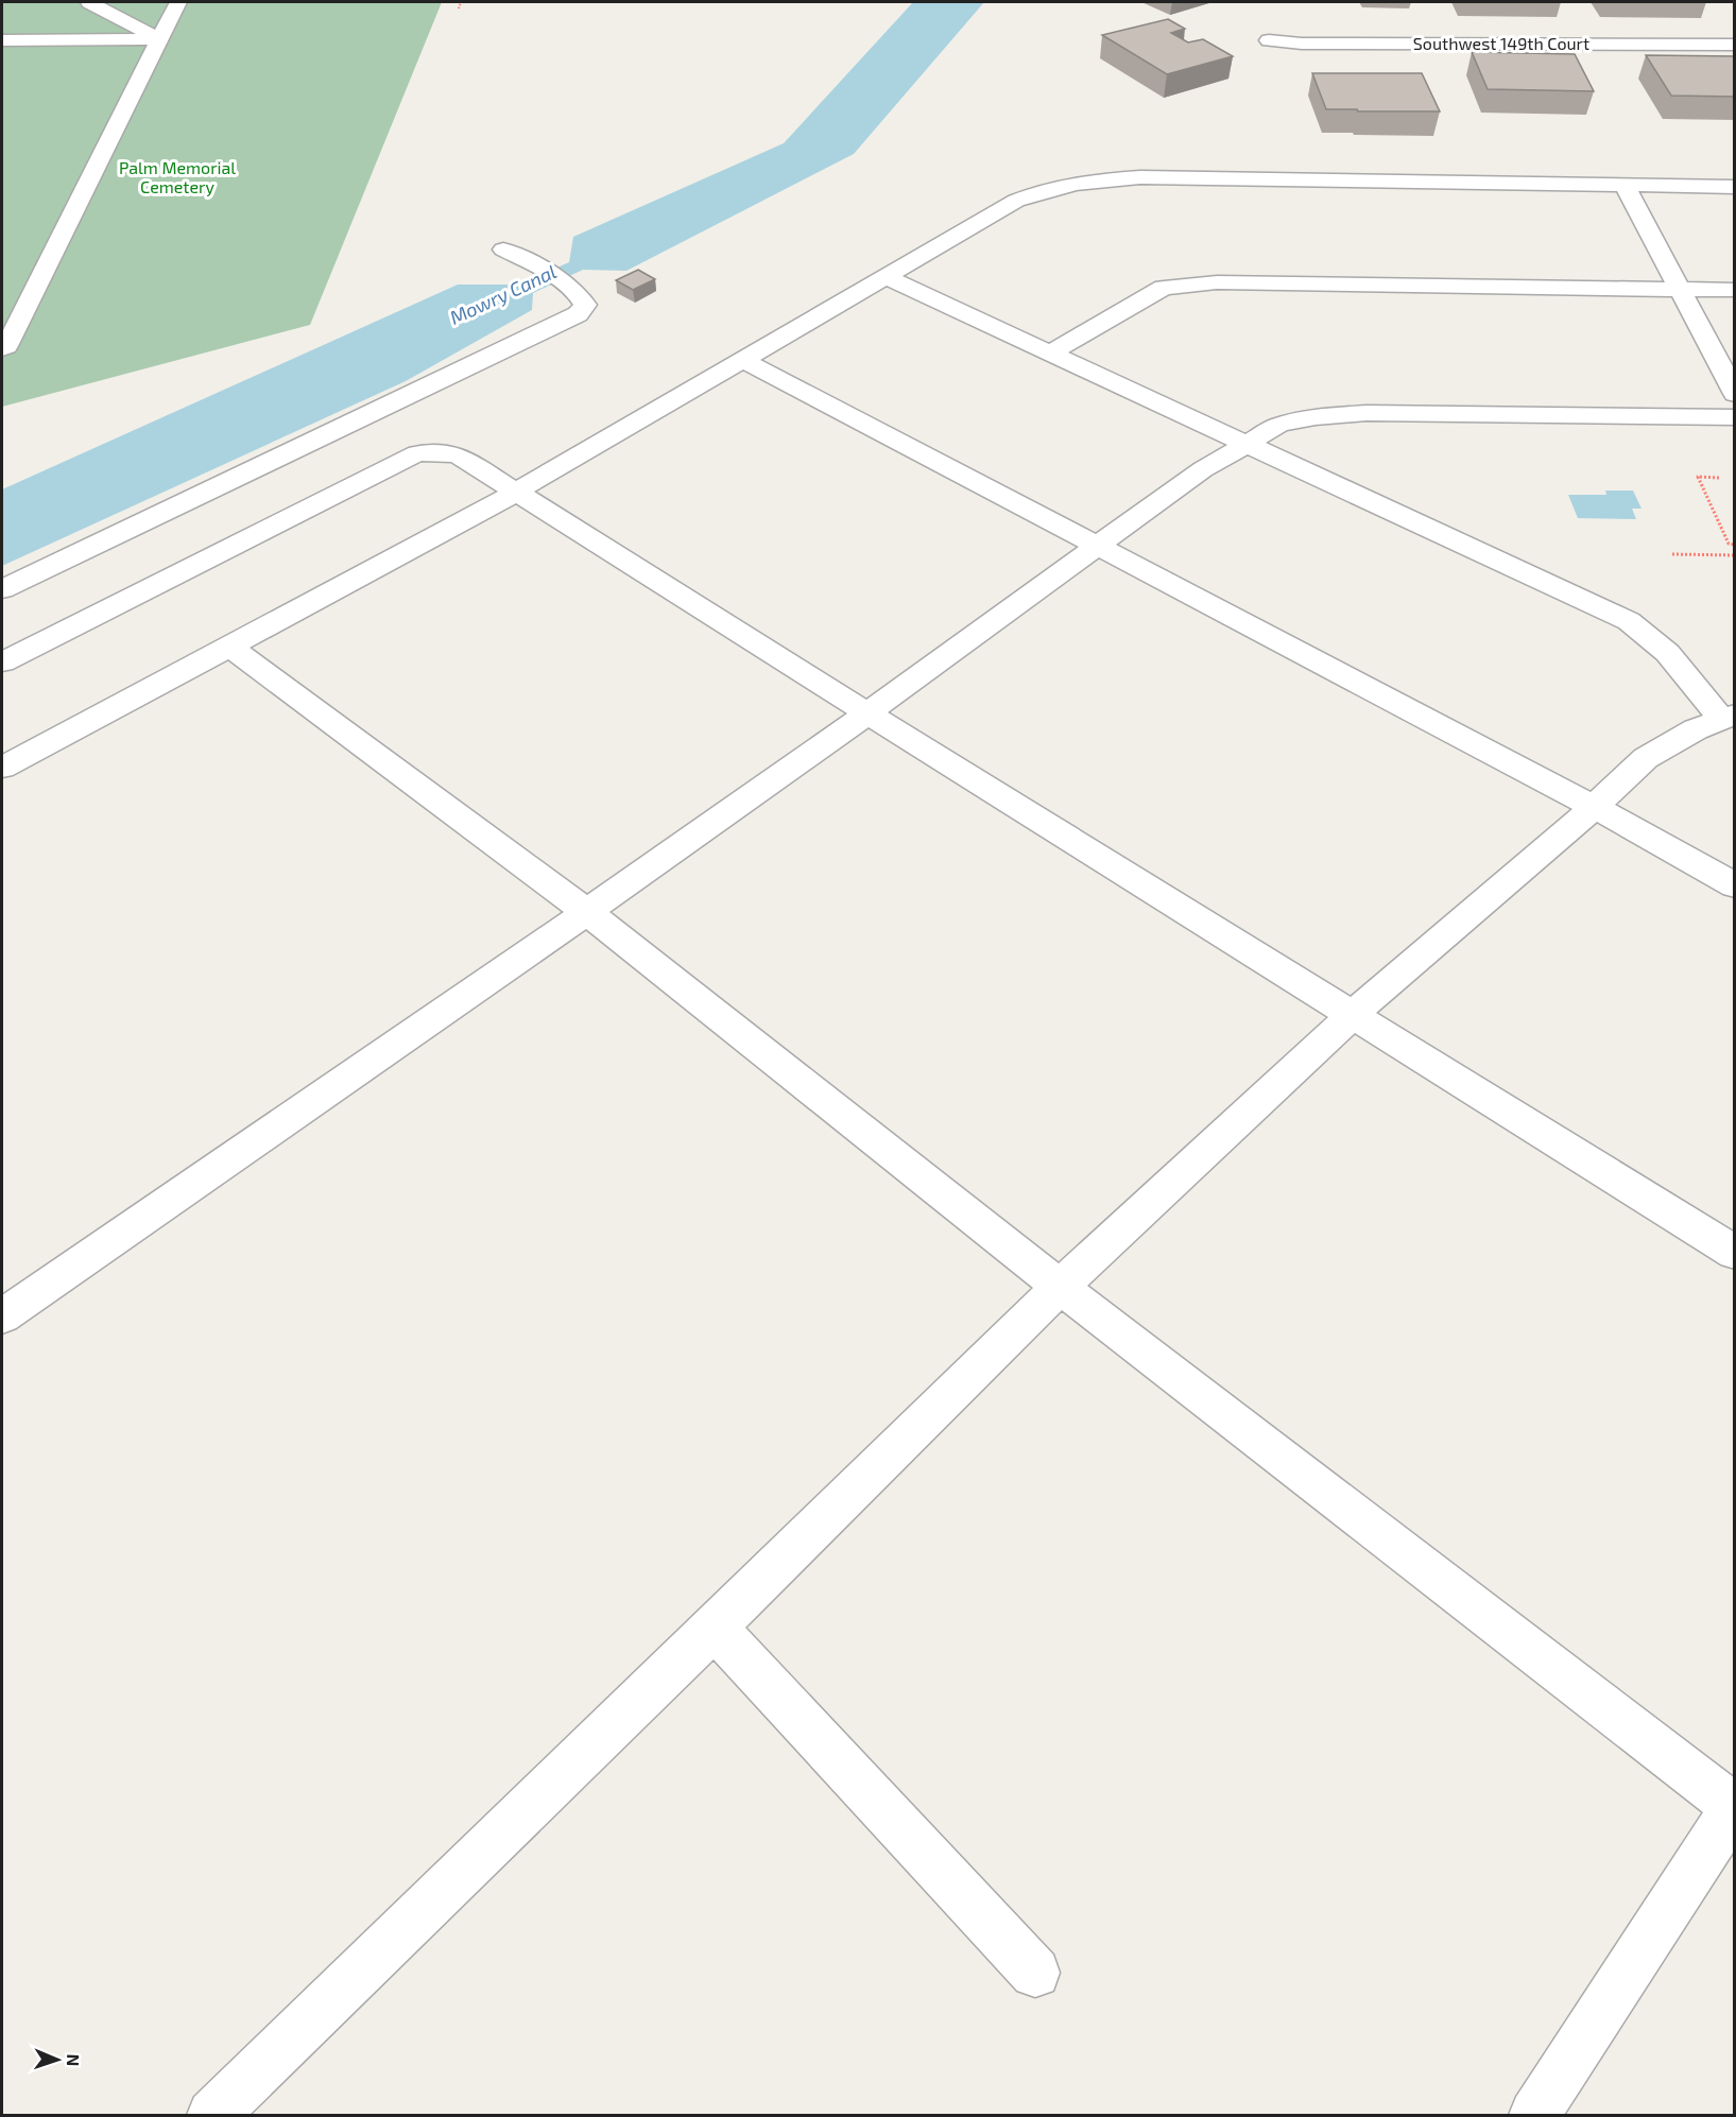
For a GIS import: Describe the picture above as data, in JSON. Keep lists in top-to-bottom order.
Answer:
{
  "streets": {
    "street": ["Southwest 149th Court"]
  },
  "water": ["Mowry Canal"],
  "parks": ["Palm Memorial Cemetery"],
  "north": "right"
}
